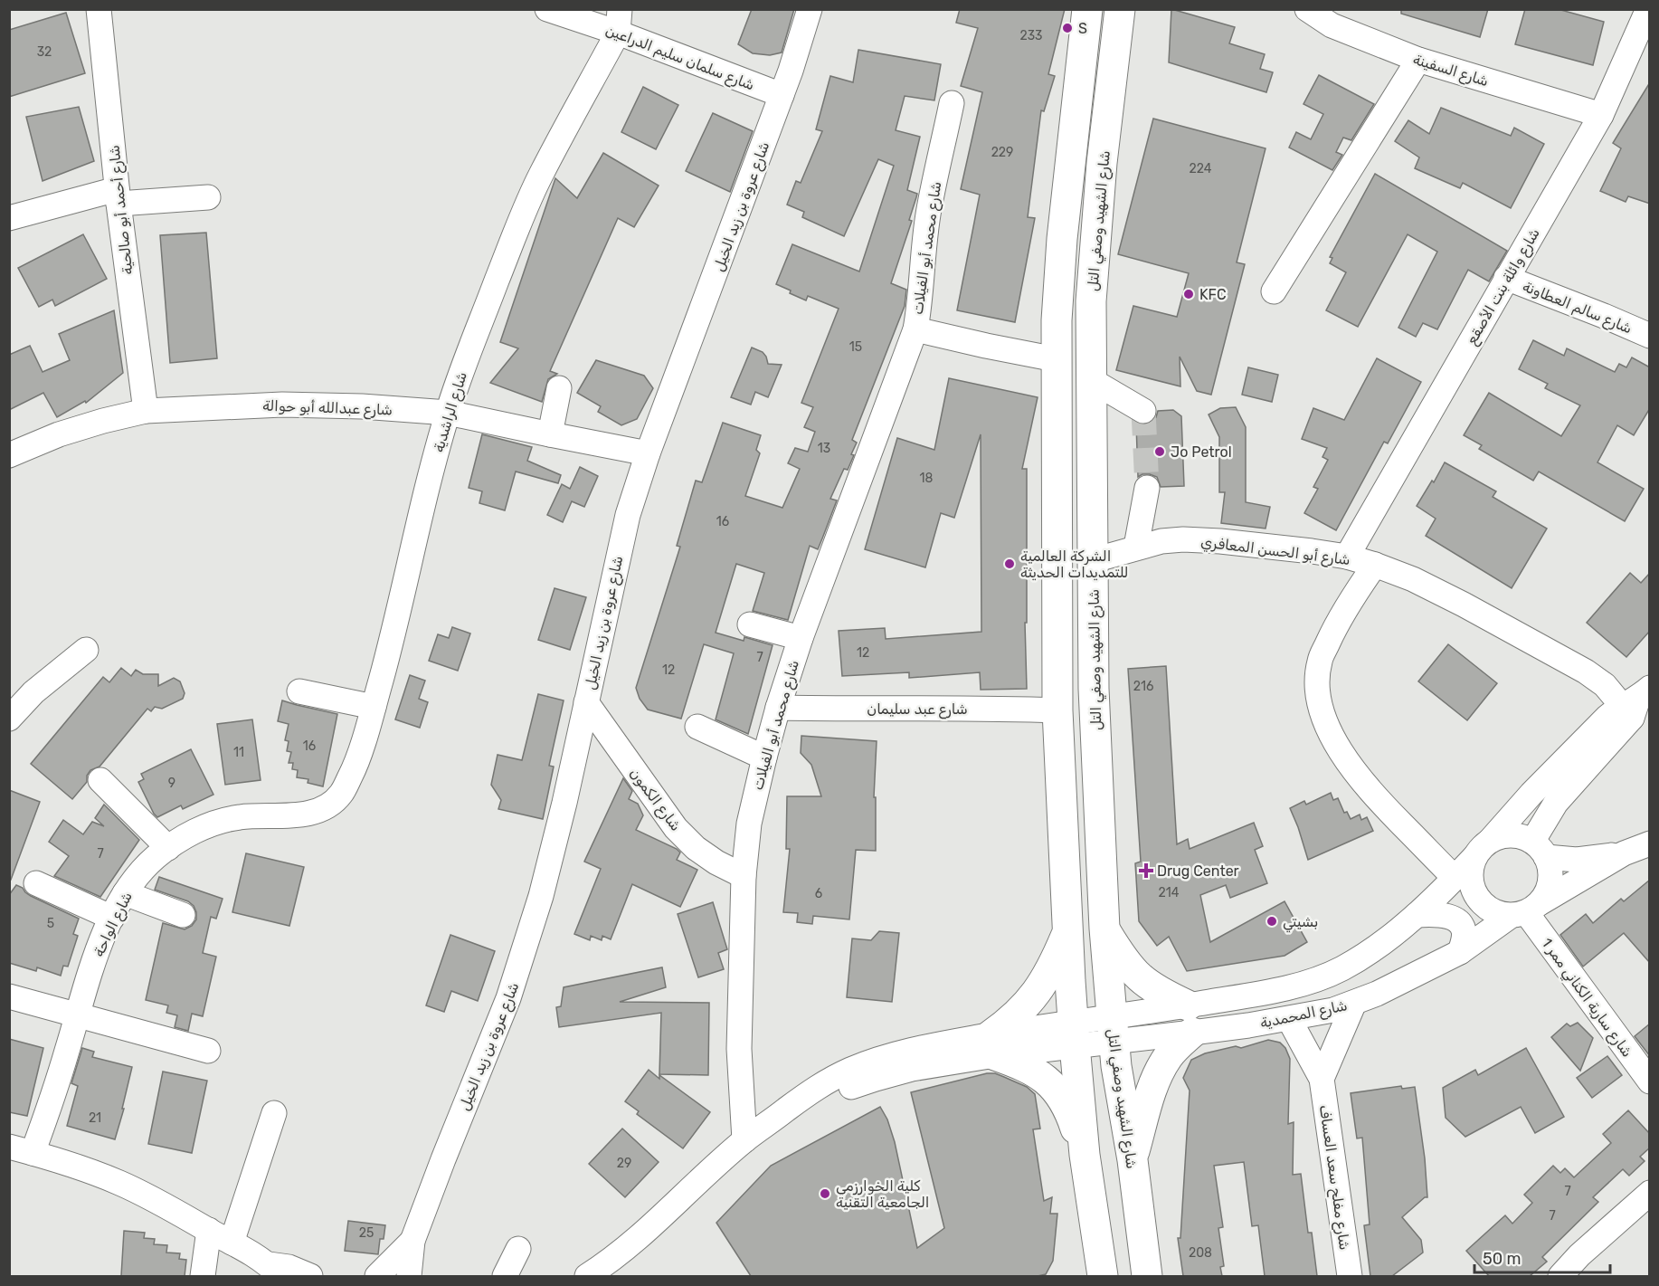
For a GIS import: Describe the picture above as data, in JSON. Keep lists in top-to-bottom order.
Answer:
{
  "streets": {
    "main road": ["شارع الشهيد وصفي التل"],
    "street": [
      "شارع سلمان سليم الدراعين",
      "شارع السفينة",
      "شارع عروة بن زيد الخيل",
      "شارع أحمد أبو صالحية",
      "شارع محمد أبو الفيلات",
      "شارع وائلة بنت الأصقع",
      "شارع سالم العطاونة",
      "شارع عبدالله أبو حوالة",
      "شارع الراشدية",
      "شارع أبو الحسن المعافري",
      "شارع عبد سليمان",
      "شارع الكمون",
      "شارع الواحة",
      "شارع سارية الكناني ممر 1",
      "شارع المحمدية",
      "شارع مفلح سعد العساف"
    ]
  },
  "crossings": [
    ["شارع سلمان سليم الدراعين", "شارع عروة بن زيد الخيل"],
    ["شارع سلمان سليم الدراعين", "شارع الراشدية"],
    ["شارع السفينة", "شارع وائلة بنت الأصقع"],
    ["شارع عروة بن زيد الخيل", "شارع عبدالله أبو حوالة"],
    ["شارع عروة بن زيد الخيل", "شارع الكمون"],
    ["شارع أحمد أبو صالحية", "شارع عبدالله أبو حوالة"],
    ["شارع الشهيد وصفي التل", "شارع أبو الحسن المعافري"],
    ["شارع الشهيد وصفي التل", "شارع المحمدية"],
    ["شارع محمد أبو الفيلات", "شارع عبد سليمان"],
    ["شارع محمد أبو الفيلات", "شارع الكمون"],
    ["شارع محمد أبو الفيلات", "شارع المحمدية"],
    ["شارع وائلة بنت الأصقع", "شارع سالم العطاونة"],
    ["شارع وائلة بنت الأصقع", "شارع أبو الحسن المعافري"],
    ["شارع عبدالله أبو حوالة", "شارع الراشدية"],
    ["شارع الراشدية", "شارع الواحة"],
    ["شارع أبو الحسن المعافري", "شارع المحمدية"],
    ["شارع سارية الكناني ممر 1", "شارع المحمدية"],
    ["شارع المحمدية", "شارع مفلح سعد العساف"]
  ],
  "places": {
    "other": [
      "S",
      "KFC",
      "Jo Petrol",
      "الشركة العالمية للتمديدات الحديثة",
      "بشيتي",
      "كلية الخوارزمي الجامعية التقنية"
    ],
    "health": ["Drug Center"]
  },
  "house_numbers": [
    "233",
    "32",
    "229",
    "224",
    "15",
    "13",
    "18",
    "16",
    "12",
    "7",
    "12",
    "216",
    "16",
    "11",
    "9",
    "7",
    "214",
    "6",
    "5",
    "21",
    "29",
    "7",
    "7",
    "25",
    "208"
  ],
  "scale_bar": "50 m"
}
